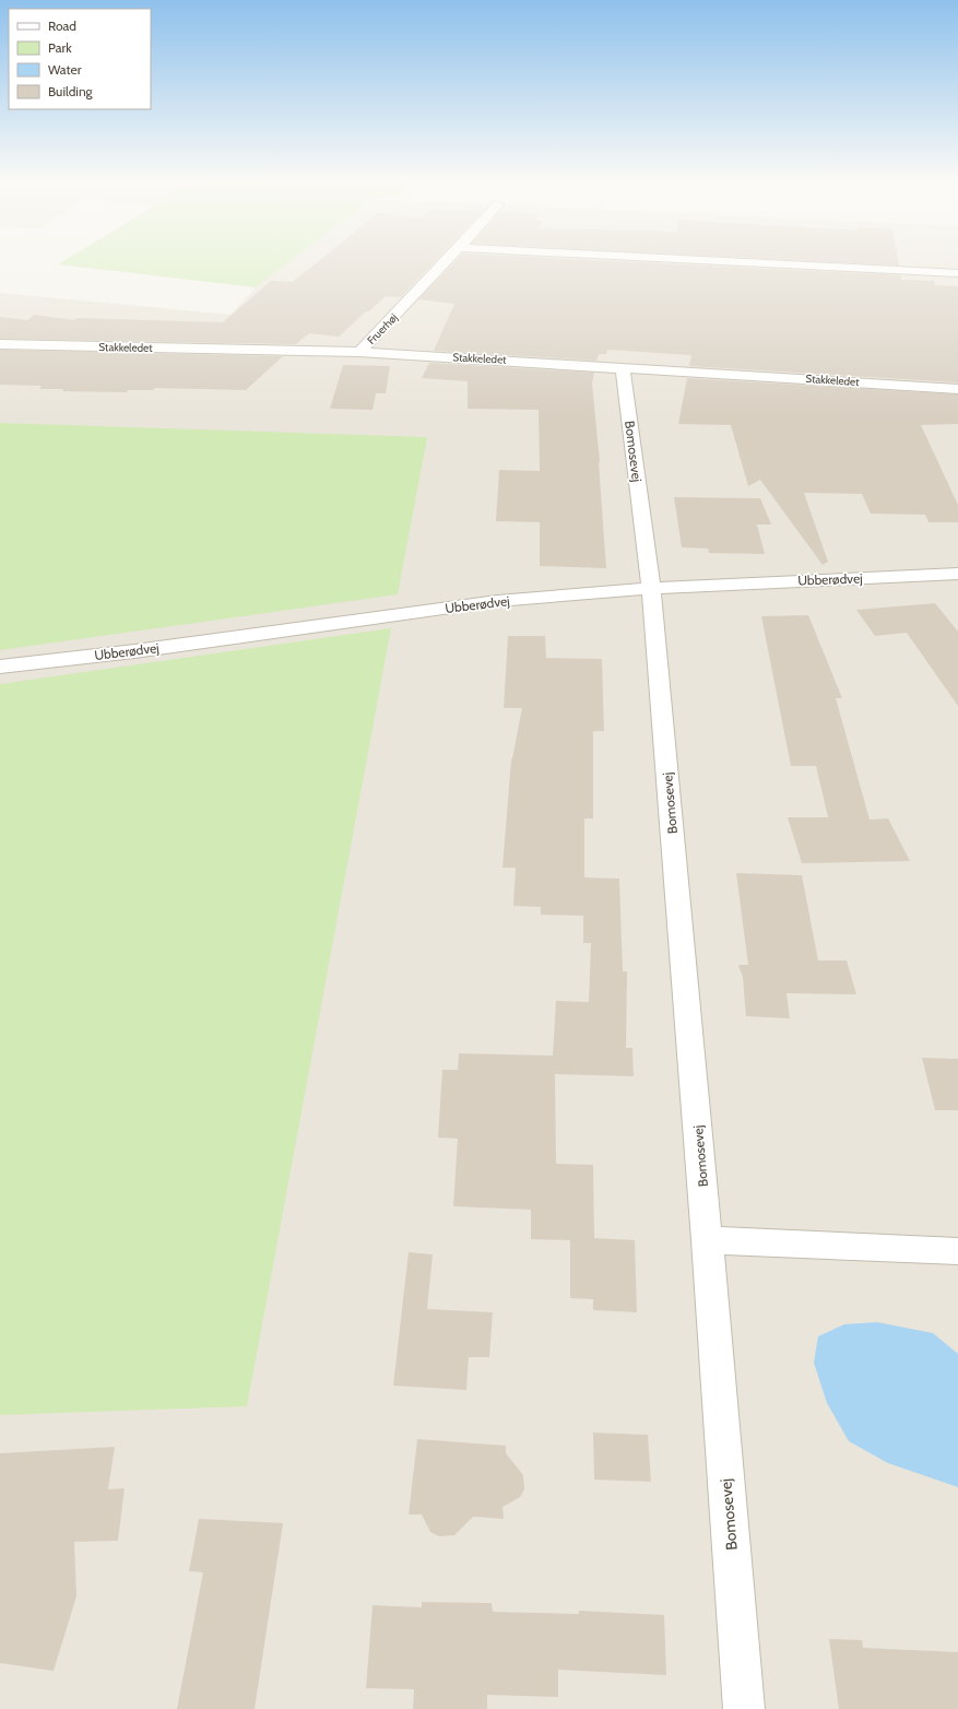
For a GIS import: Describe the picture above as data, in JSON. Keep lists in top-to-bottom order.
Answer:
{
  "streets": {
    "street": [
      "Fruerhøj",
      "Stakkeledet",
      "Bomosevej",
      "Ubberødvej"
    ]
  },
  "crossings": [
    ["Fruerhøj", "Stakkeledet"],
    ["Stakkeledet", "Bomosevej"],
    ["Bomosevej", "Ubberødvej"]
  ],
  "legend": [
    "Road",
    "Park",
    "Water",
    "Building"
  ]
}
